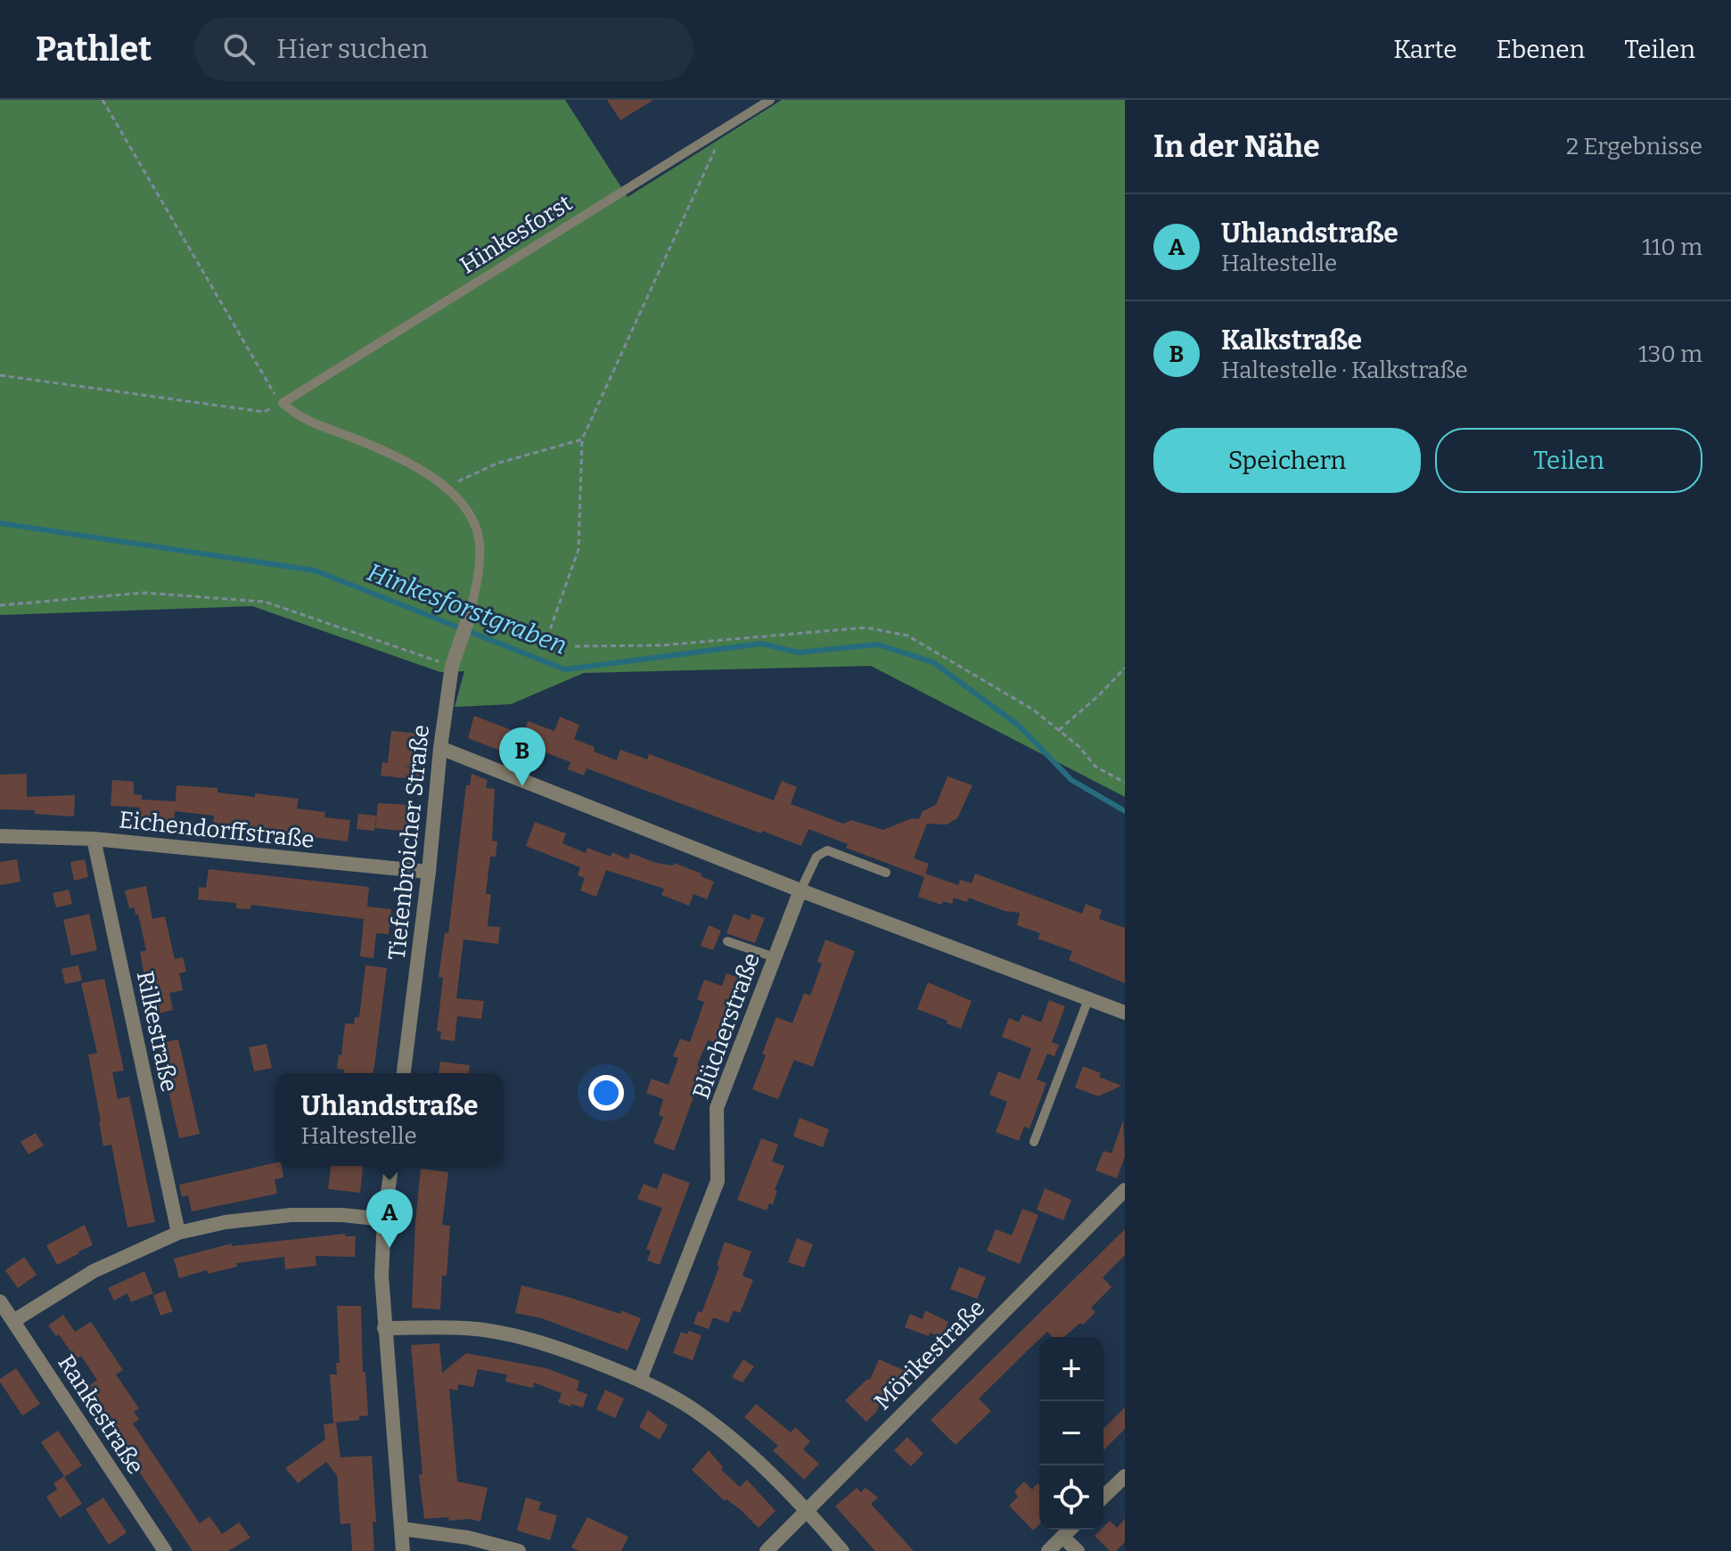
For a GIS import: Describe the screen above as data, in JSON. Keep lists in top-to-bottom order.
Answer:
{
  "streets": {
    "street": [
      "Eichendorffstraße",
      "Tiefenbroicher Straße",
      "Blücherstraße",
      "Rilkestraße",
      "Mörikestraße",
      "Rankestraße"
    ],
    "lane": ["Hinkesforst"]
  },
  "crossings": [
    ["Eichendorffstraße", "Tiefenbroicher Straße"],
    ["Eichendorffstraße", "Rilkestraße"]
  ],
  "water": ["Hinkesforstgraben"],
  "page": {
    "header": "Pathlet",
    "search": "Hier suchen",
    "nav": ["Karte", "Ebenen", "Teilen"],
    "heading": ["In der Nähe", "2 Ergebnisse"],
    "list": [
      {
        "mark": "A",
        "name": "Uhlandstraße",
        "note": "Haltestelle",
        "value": "110 m"
      },
      {
        "mark": "B",
        "name": "Kalkstraße",
        "note": "Haltestelle · Kalkstraße",
        "value": "130 m"
      }
    ],
    "buttons": ["Speichern", "Teilen"],
    "pins": ["B", "A"],
    "popup": ["Uhlandstraße", "Haltestelle"],
    "map_buttons": ["+", "−"]
  }
}
